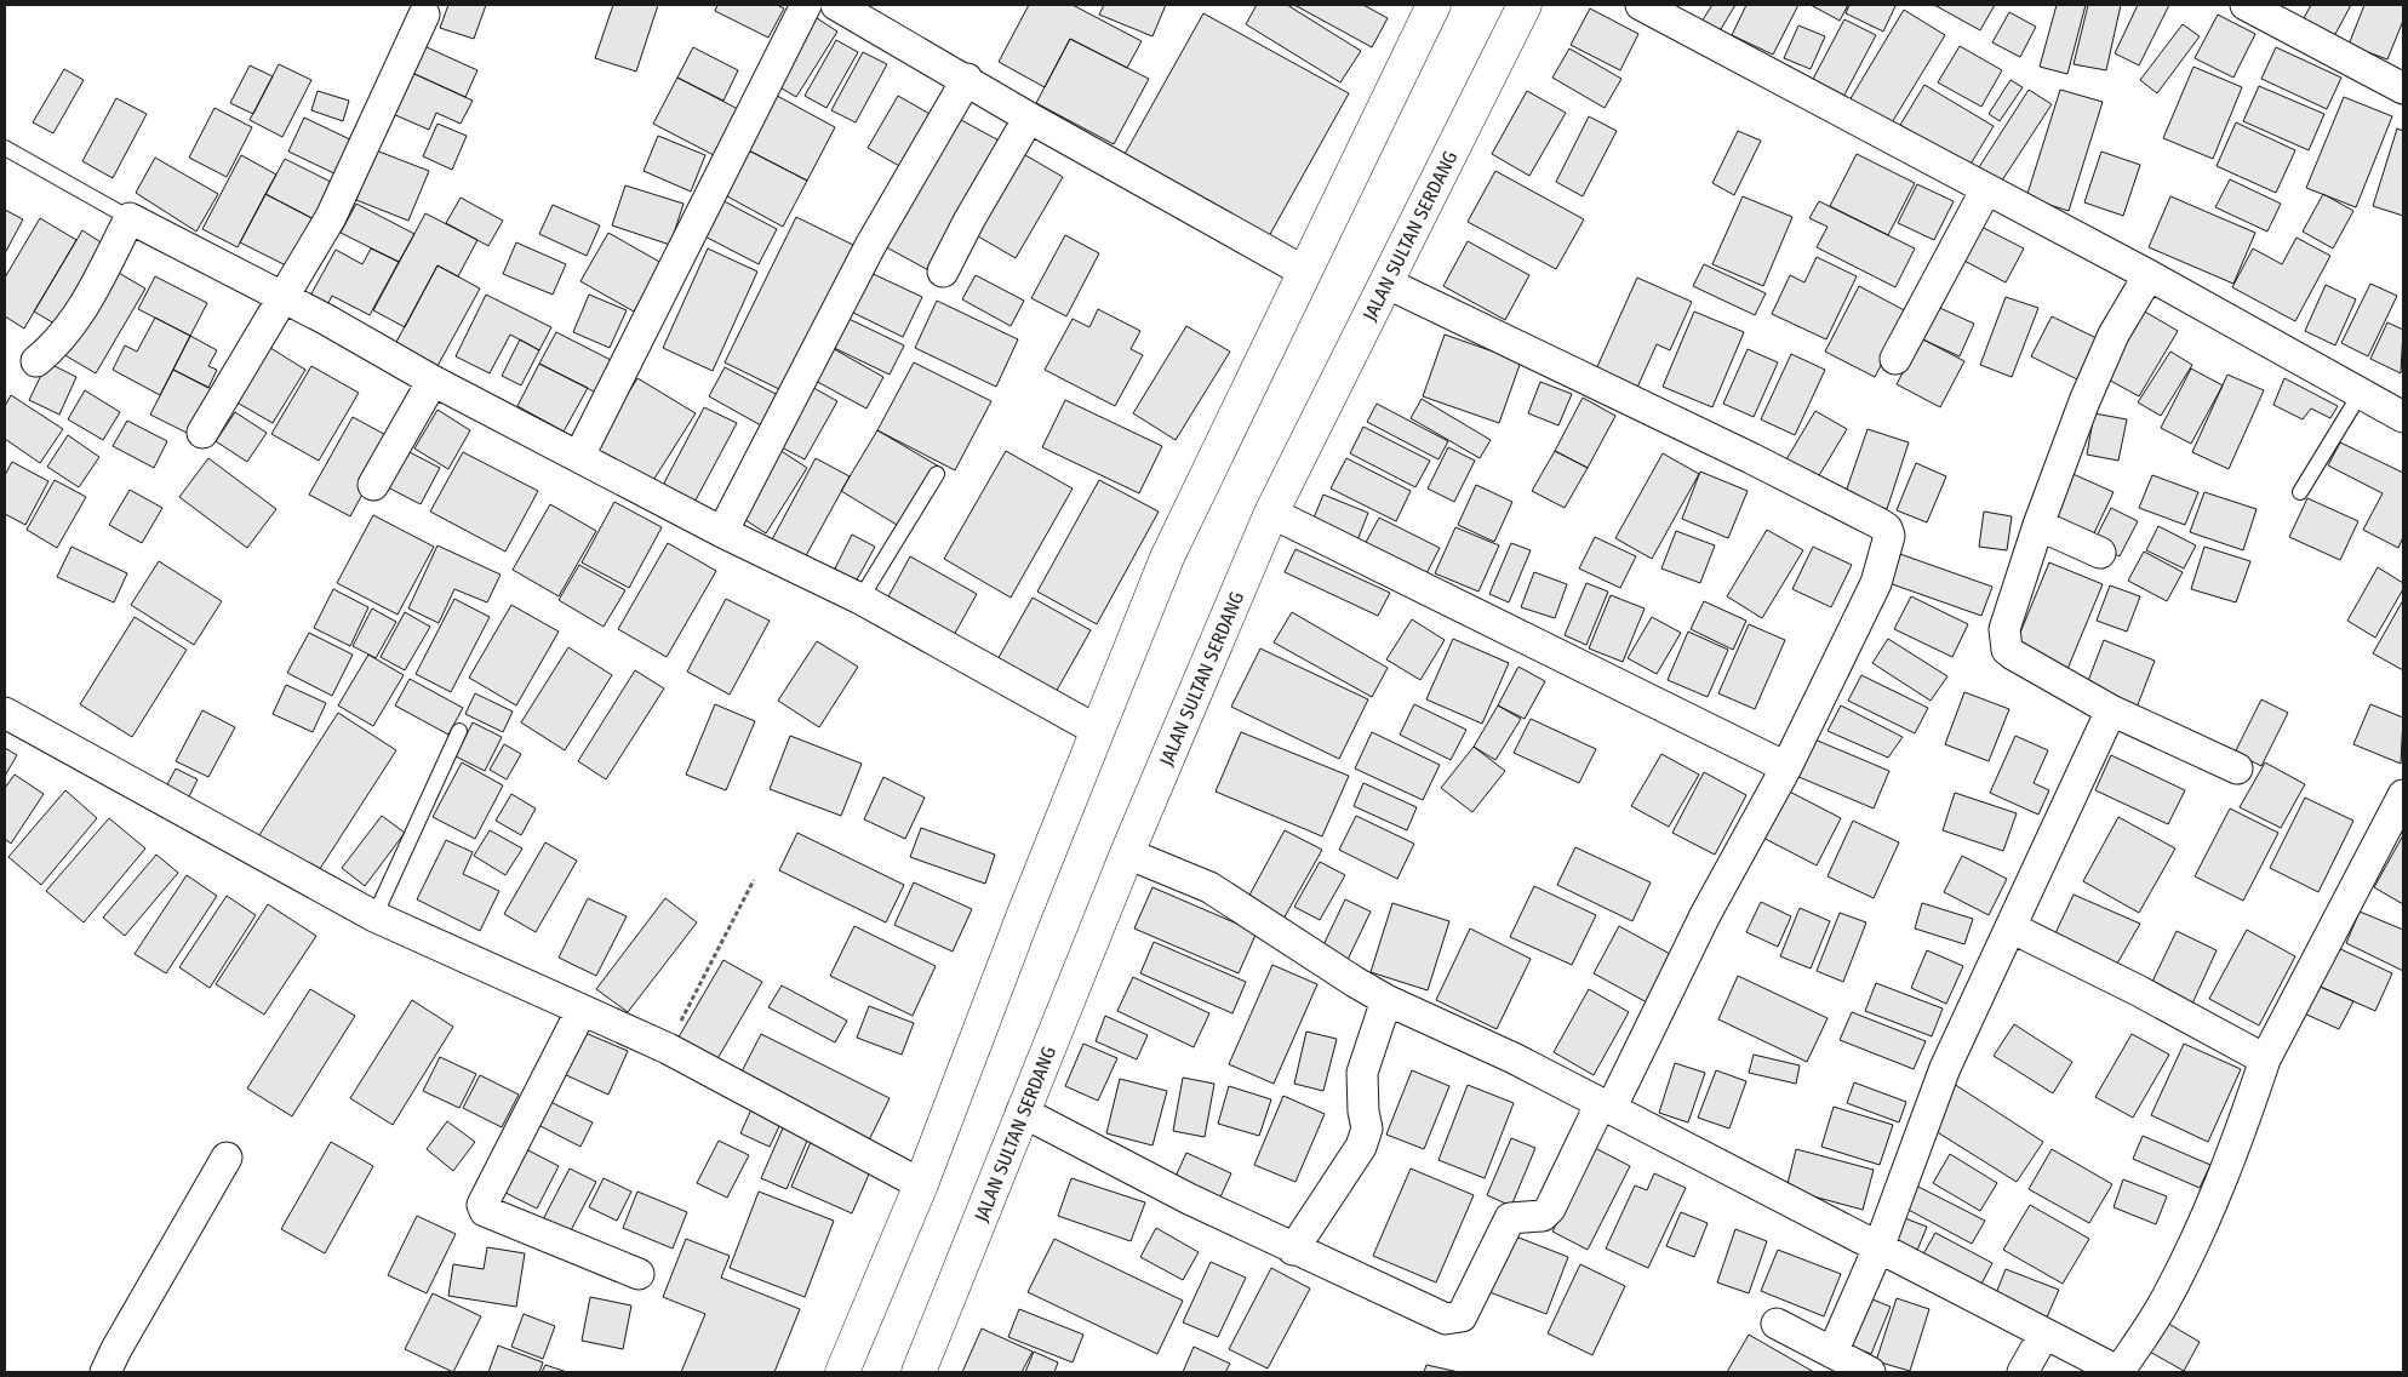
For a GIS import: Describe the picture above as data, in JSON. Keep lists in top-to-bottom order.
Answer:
{
  "streets": {
    "highway": ["JALAN SULTAN SERDANG"]
  }
}
